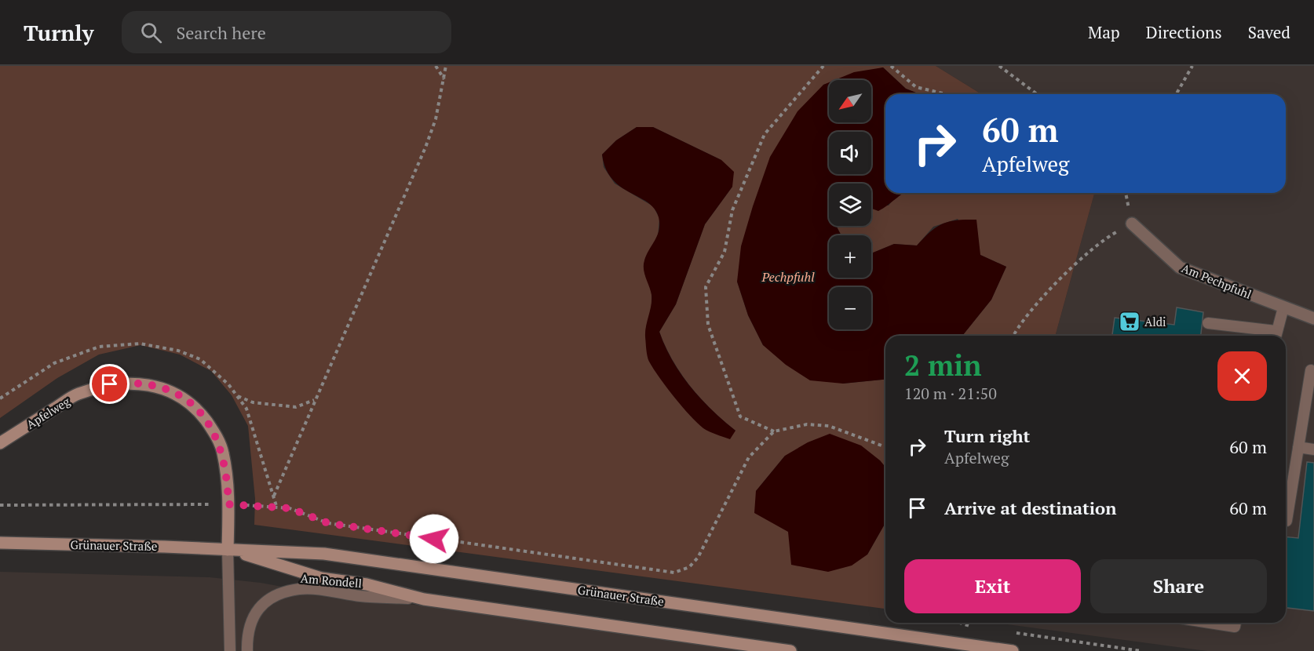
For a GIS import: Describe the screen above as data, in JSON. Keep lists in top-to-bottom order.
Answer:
{
  "streets": {
    "main road": ["Apfelweg", "Grünauer Straße"],
    "street": ["Am Pechpfuhl"],
    "lane": ["Am Rondell"]
  },
  "crossings": [
    ["Apfelweg", "Grünauer Straße"],
    ["Grünauer Straße", "Am Rondell"]
  ],
  "water": ["Pechpfuhl"],
  "places": {
    "supermarket": ["Aldi"]
  },
  "north": "bottom left",
  "page": {
    "header": "Turnly",
    "search": "Search here",
    "nav": ["Map", "Directions", "Saved"],
    "map_buttons": ["+", "−"],
    "turn": ["60 m", "Apfelweg"],
    "heading": ["2 min", "120 m · 21:50"],
    "list": [
      {
        "name": "Turn right",
        "note": "Apfelweg",
        "value": "60 m"
      },
      {
        "name": "Arrive at destination",
        "value": "60 m"
      }
    ],
    "buttons": ["Exit", "Share"]
  }
}
